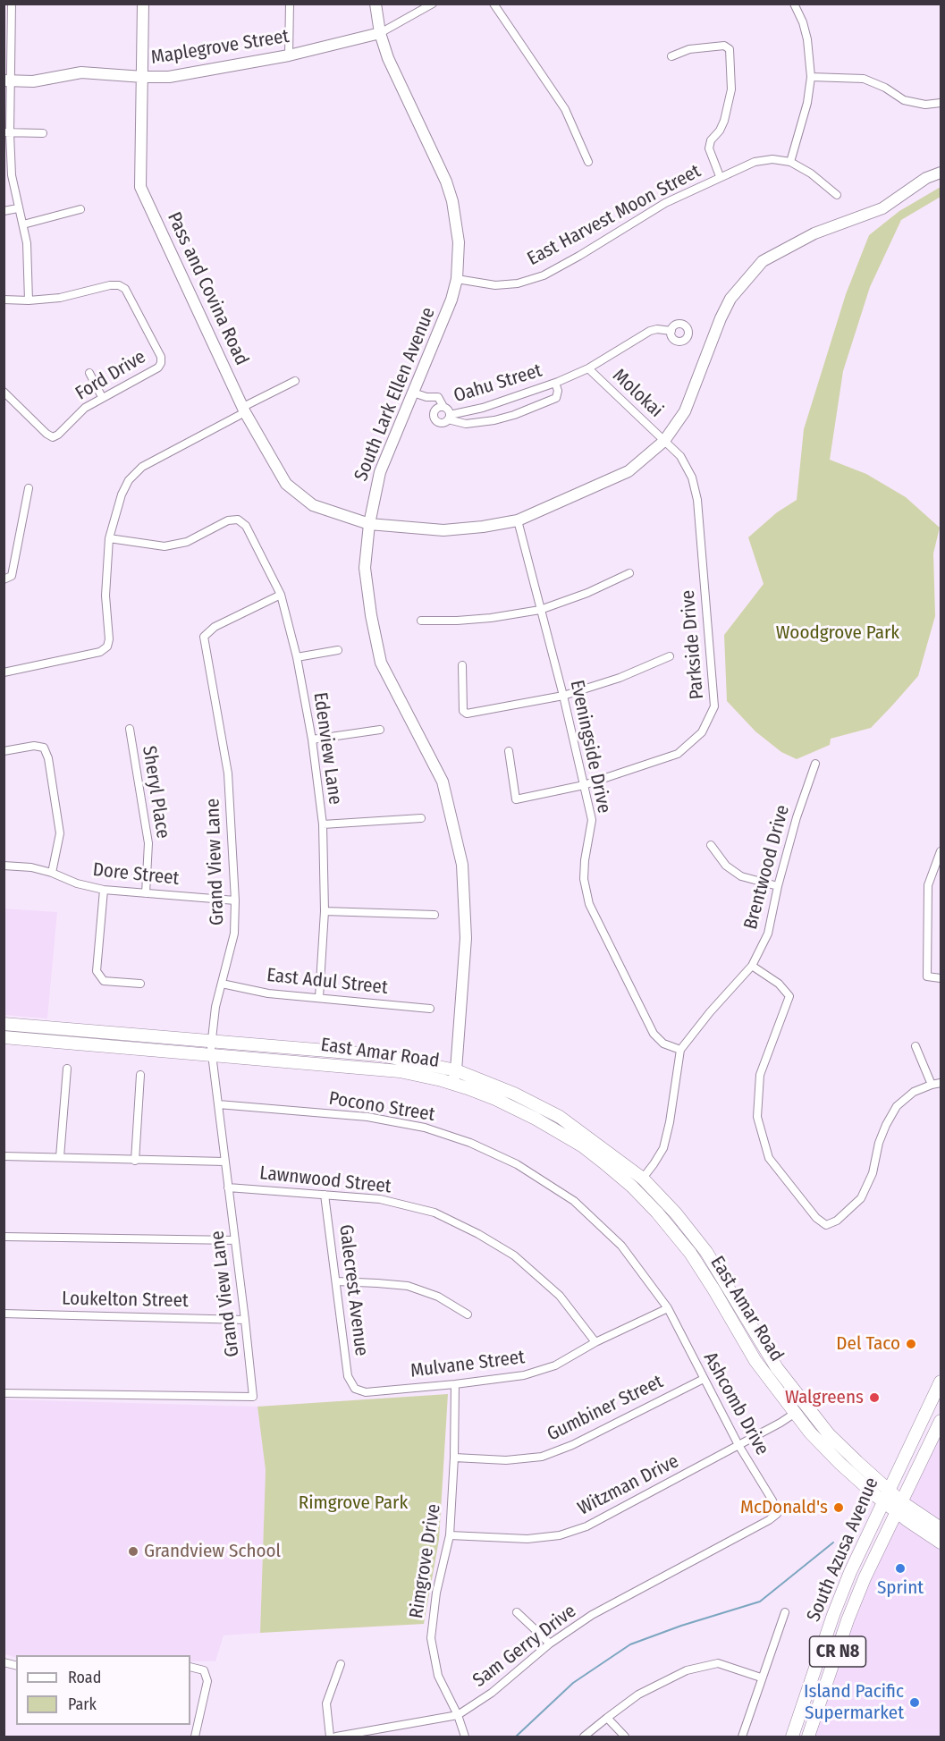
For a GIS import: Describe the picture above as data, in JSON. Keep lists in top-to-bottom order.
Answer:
{
  "streets": {
    "main road": ["East Amar Road", "South Azusa Avenue", "CR N8"],
    "street": [
      "Maplegrove Street",
      "East Harvest Moon Street",
      "Pass and Covina Road",
      "Ford Drive",
      "Oahu Street",
      "Molokai",
      "South Lark Ellen Avenue",
      "Parkside Drive",
      "Eveningside Drive",
      "Edenview Lane",
      "Sheryl Place",
      "Grand View Lane",
      "Brentwood Drive",
      "Dore Street",
      "East Adul Street",
      "Pocono Street",
      "Lawnwood Street",
      "Galecrest Avenue",
      "Loukelton Street",
      "Mulvane Street",
      "Ashcomb Drive",
      "Gumbiner Street",
      "Witzman Drive",
      "Rimgrove Drive",
      "Sam Gerry Drive"
    ]
  },
  "crossings": [
    ["Maplegrove Street", "Pass and Covina Road"],
    ["Maplegrove Street", "South Lark Ellen Avenue"],
    ["East Harvest Moon Street", "South Lark Ellen Avenue"],
    ["Pass and Covina Road", "Molokai"],
    ["Pass and Covina Road", "South Lark Ellen Avenue"],
    ["Pass and Covina Road", "Parkside Drive"],
    ["Pass and Covina Road", "Eveningside Drive"],
    ["Oahu Street", "Molokai"],
    ["Molokai", "Parkside Drive"],
    ["South Lark Ellen Avenue", "East Amar Road"],
    ["Parkside Drive", "Eveningside Drive"],
    ["Eveningside Drive", "Brentwood Drive"],
    ["Edenview Lane", "Grand View Lane"],
    ["Edenview Lane", "East Adul Street"],
    ["Sheryl Place", "Dore Street"],
    ["Grand View Lane", "Dore Street"],
    ["Grand View Lane", "East Adul Street"],
    ["Grand View Lane", "East Amar Road"],
    ["Grand View Lane", "Pocono Street"],
    ["Grand View Lane", "Lawnwood Street"],
    ["Grand View Lane", "Loukelton Street"],
    ["East Amar Road", "Witzman Drive"],
    ["East Amar Road", "South Azusa Avenue"],
    ["Pocono Street", "Mulvane Street"],
    ["Pocono Street", "Ashcomb Drive"],
    ["Lawnwood Street", "Galecrest Avenue"],
    ["Lawnwood Street", "Mulvane Street"],
    ["Galecrest Avenue", "Mulvane Street"],
    ["Mulvane Street", "Ashcomb Drive"],
    ["Mulvane Street", "Rimgrove Drive"],
    ["Ashcomb Drive", "Gumbiner Street"],
    ["Ashcomb Drive", "Witzman Drive"],
    ["Ashcomb Drive", "Sam Gerry Drive"],
    ["Gumbiner Street", "Rimgrove Drive"],
    ["Witzman Drive", "Rimgrove Drive"],
    ["Rimgrove Drive", "Sam Gerry Drive"]
  ],
  "parks": ["Woodgrove Park", "Rimgrove Park"],
  "places": [
    "Del Taco",
    "Walgreens",
    "McDonald's",
    "Grandview School",
    "Sprint",
    "Island Pacific Supermarket"
  ],
  "legend": ["Road", "Park"]
}
